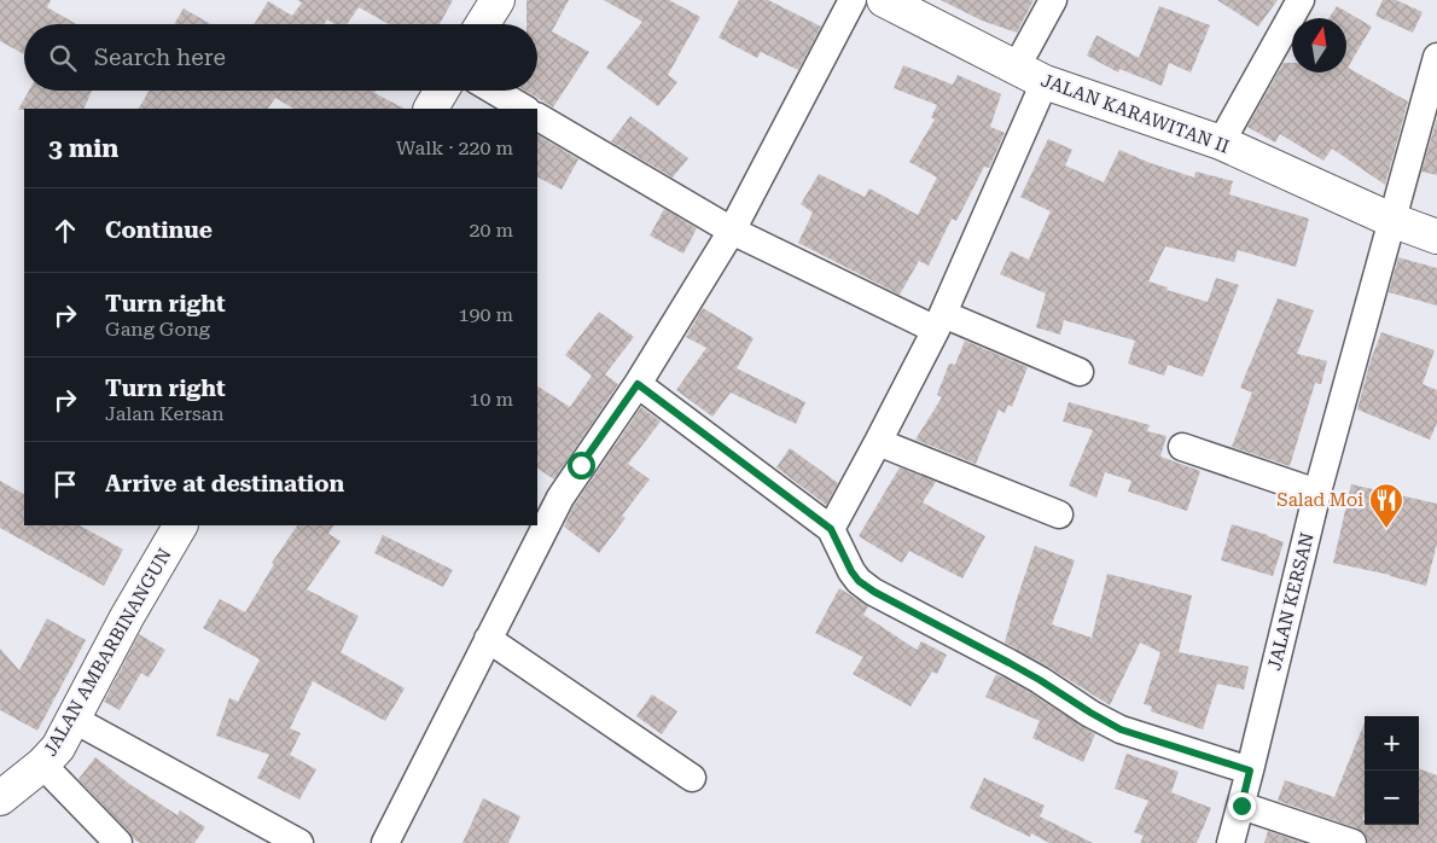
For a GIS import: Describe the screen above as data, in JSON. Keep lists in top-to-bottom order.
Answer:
{
  "streets": {
    "street": ["JALAN KARAWITAN II", "JALAN KERSAN", "JALAN AMBARBINANGUN"]
  },
  "crossings": [
    ["JALAN KARAWITAN II", "JALAN KERSAN"]
  ],
  "places": {
    "restaurant": ["Salad Moi"]
  },
  "north": "top",
  "page": {
    "search": "Search here",
    "heading": ["3 min", "Walk · 220 m"],
    "list": [
      ["Continue", "20 m"],
      ["Turn right", "Gang Gong", "190 m"],
      ["Turn right", "Jalan Kersan", "10 m"],
      "Arrive at destination"
    ],
    "map_buttons": ["+", "−"]
  }
}
